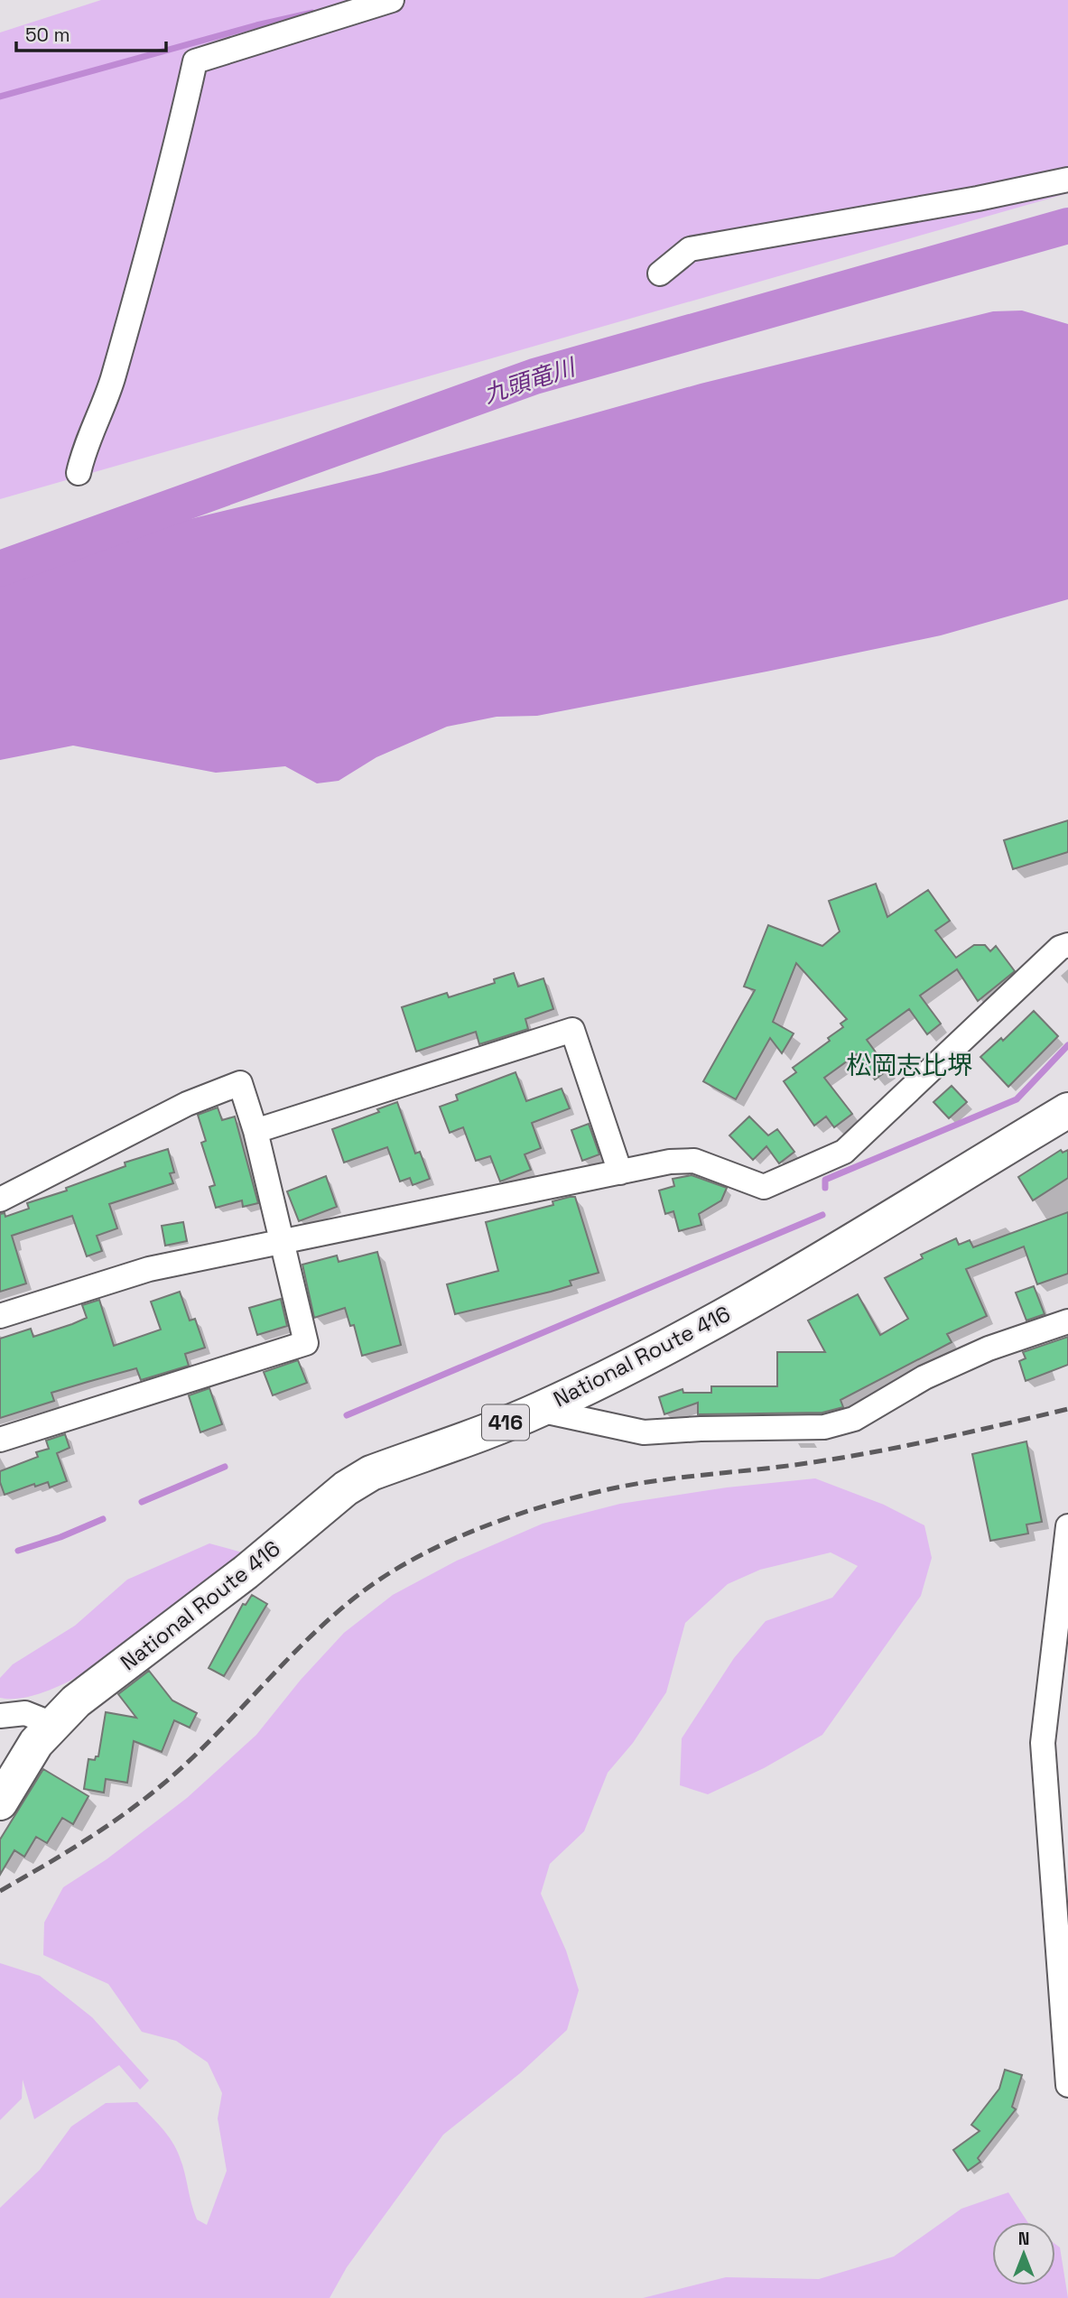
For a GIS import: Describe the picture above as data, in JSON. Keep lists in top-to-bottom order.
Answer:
{
  "streets": {
    "highway": ["National Route 416", "416"]
  },
  "districts": ["松岡志比堺"],
  "water": ["九頭竜川"],
  "scale_bar": "50 m",
  "north": "top"
}
